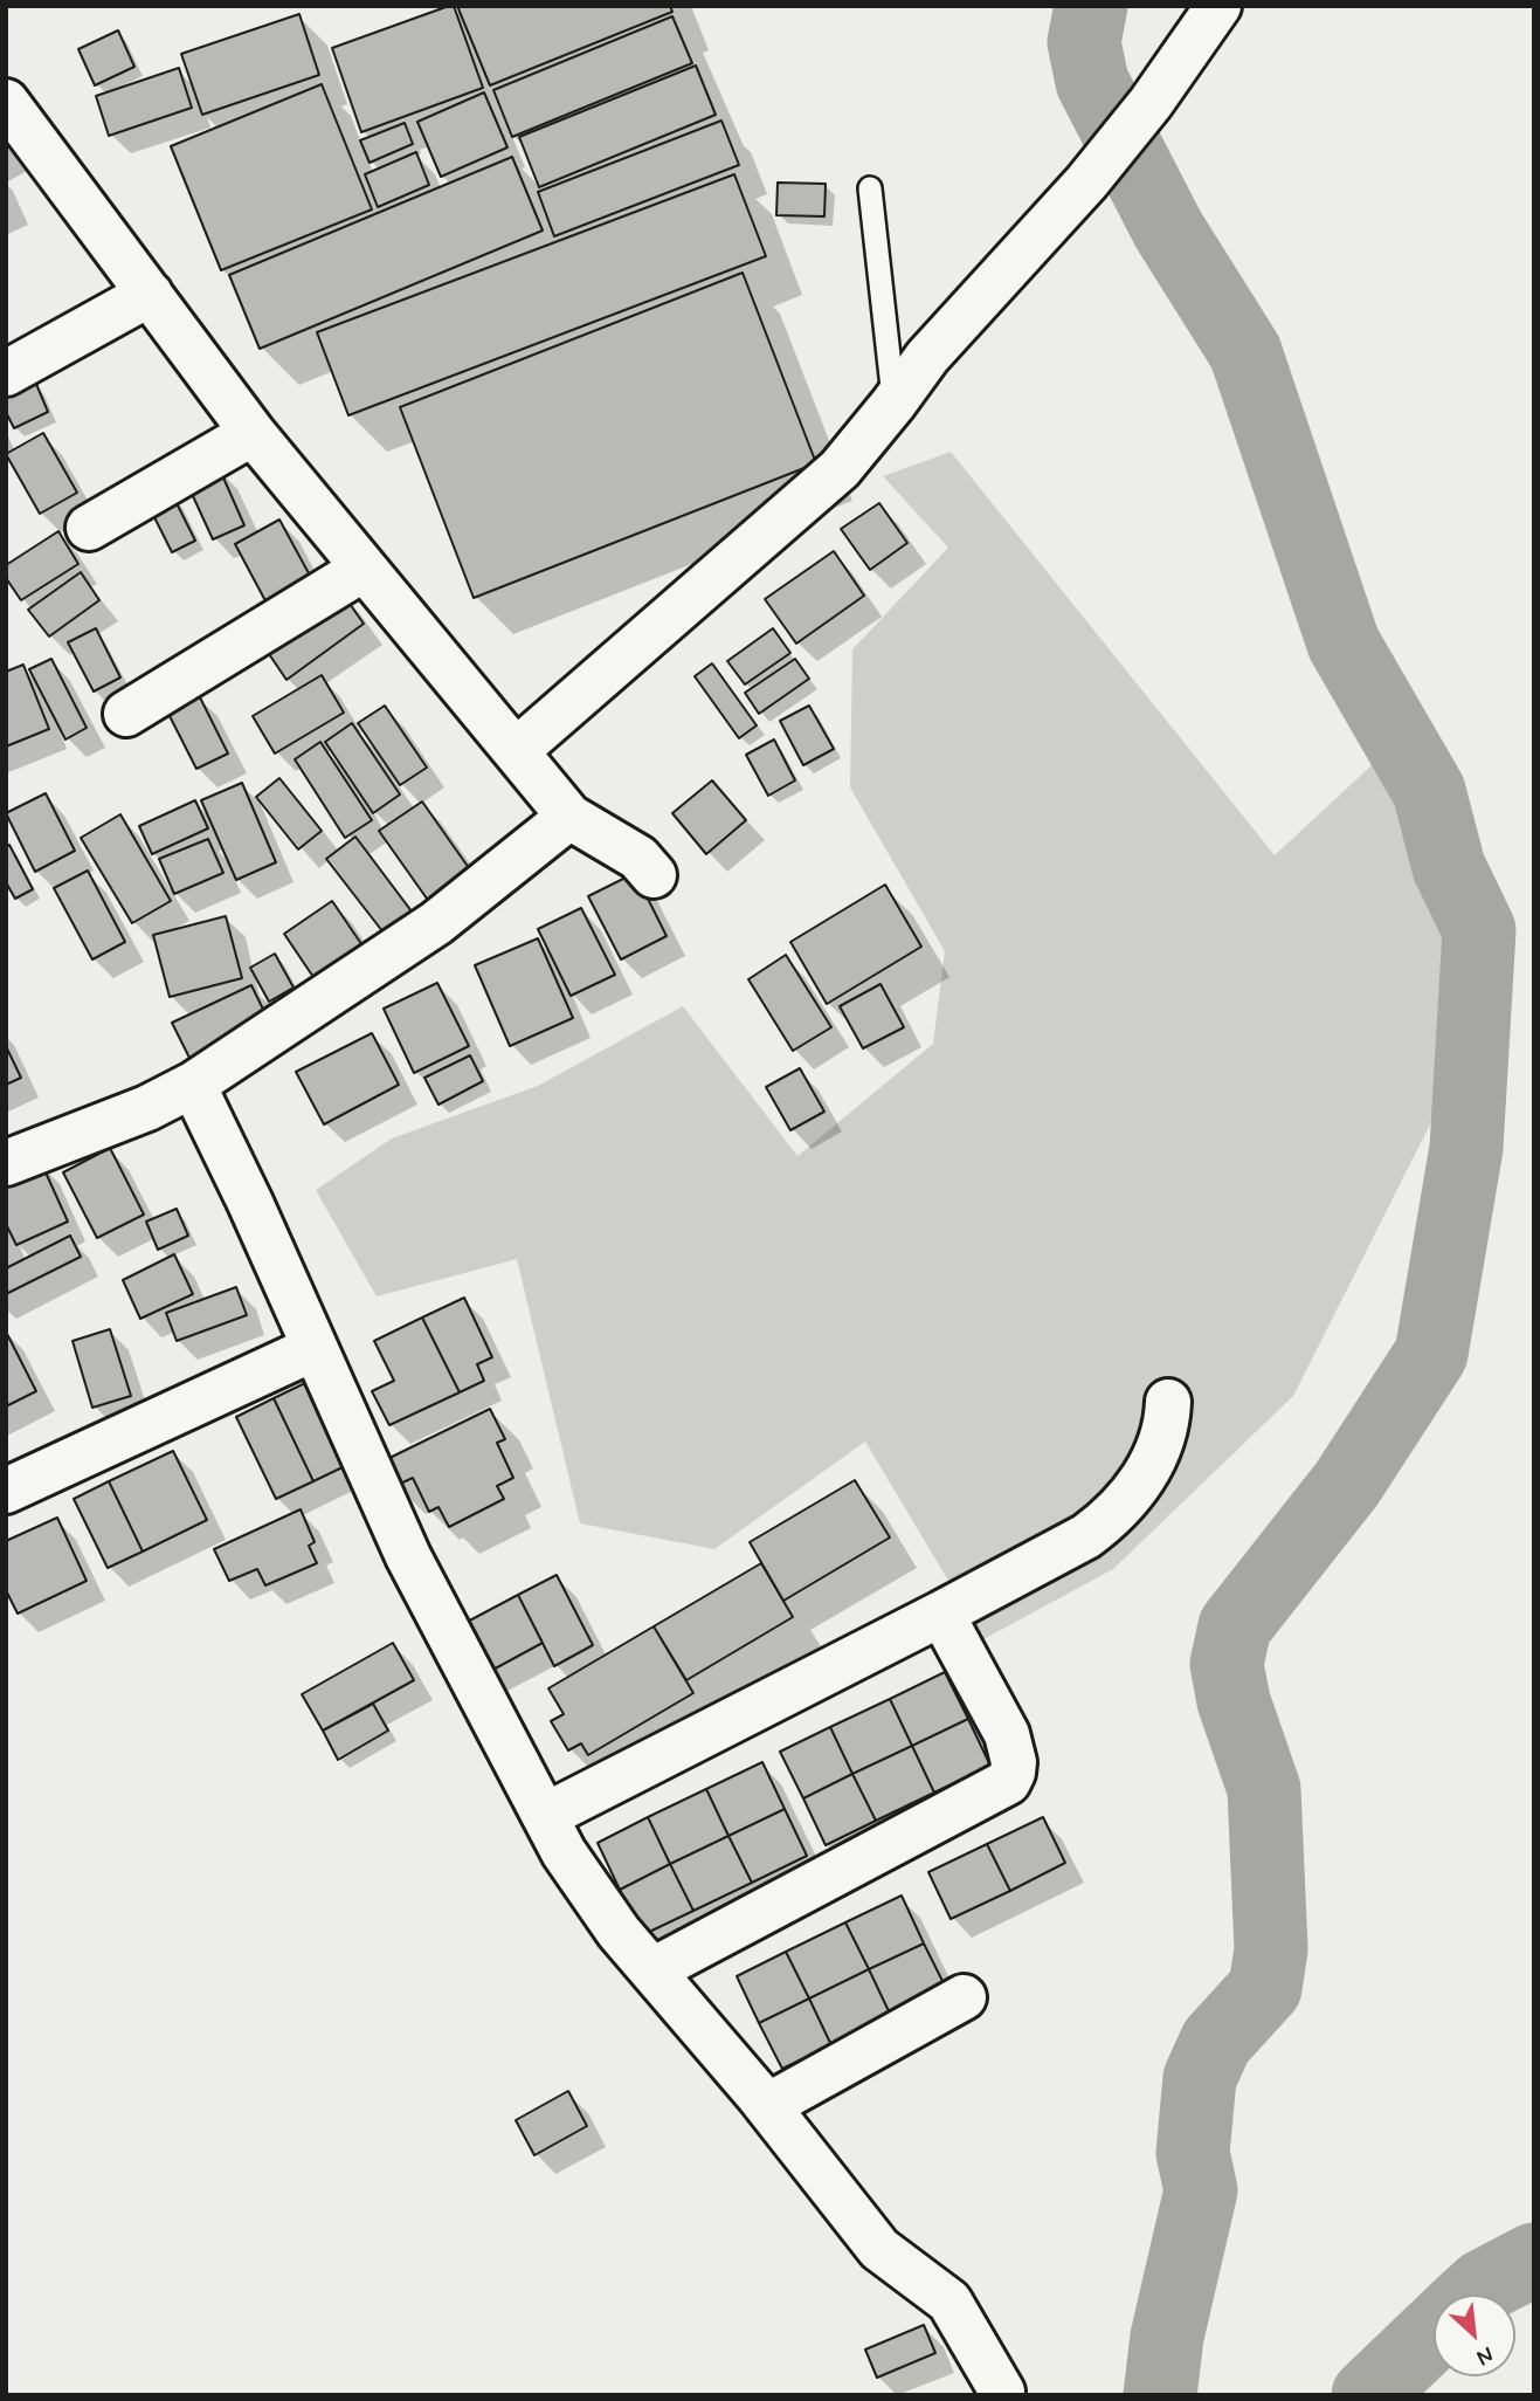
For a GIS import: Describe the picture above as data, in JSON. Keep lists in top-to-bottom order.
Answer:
{
  "north": "bottom right"
}
